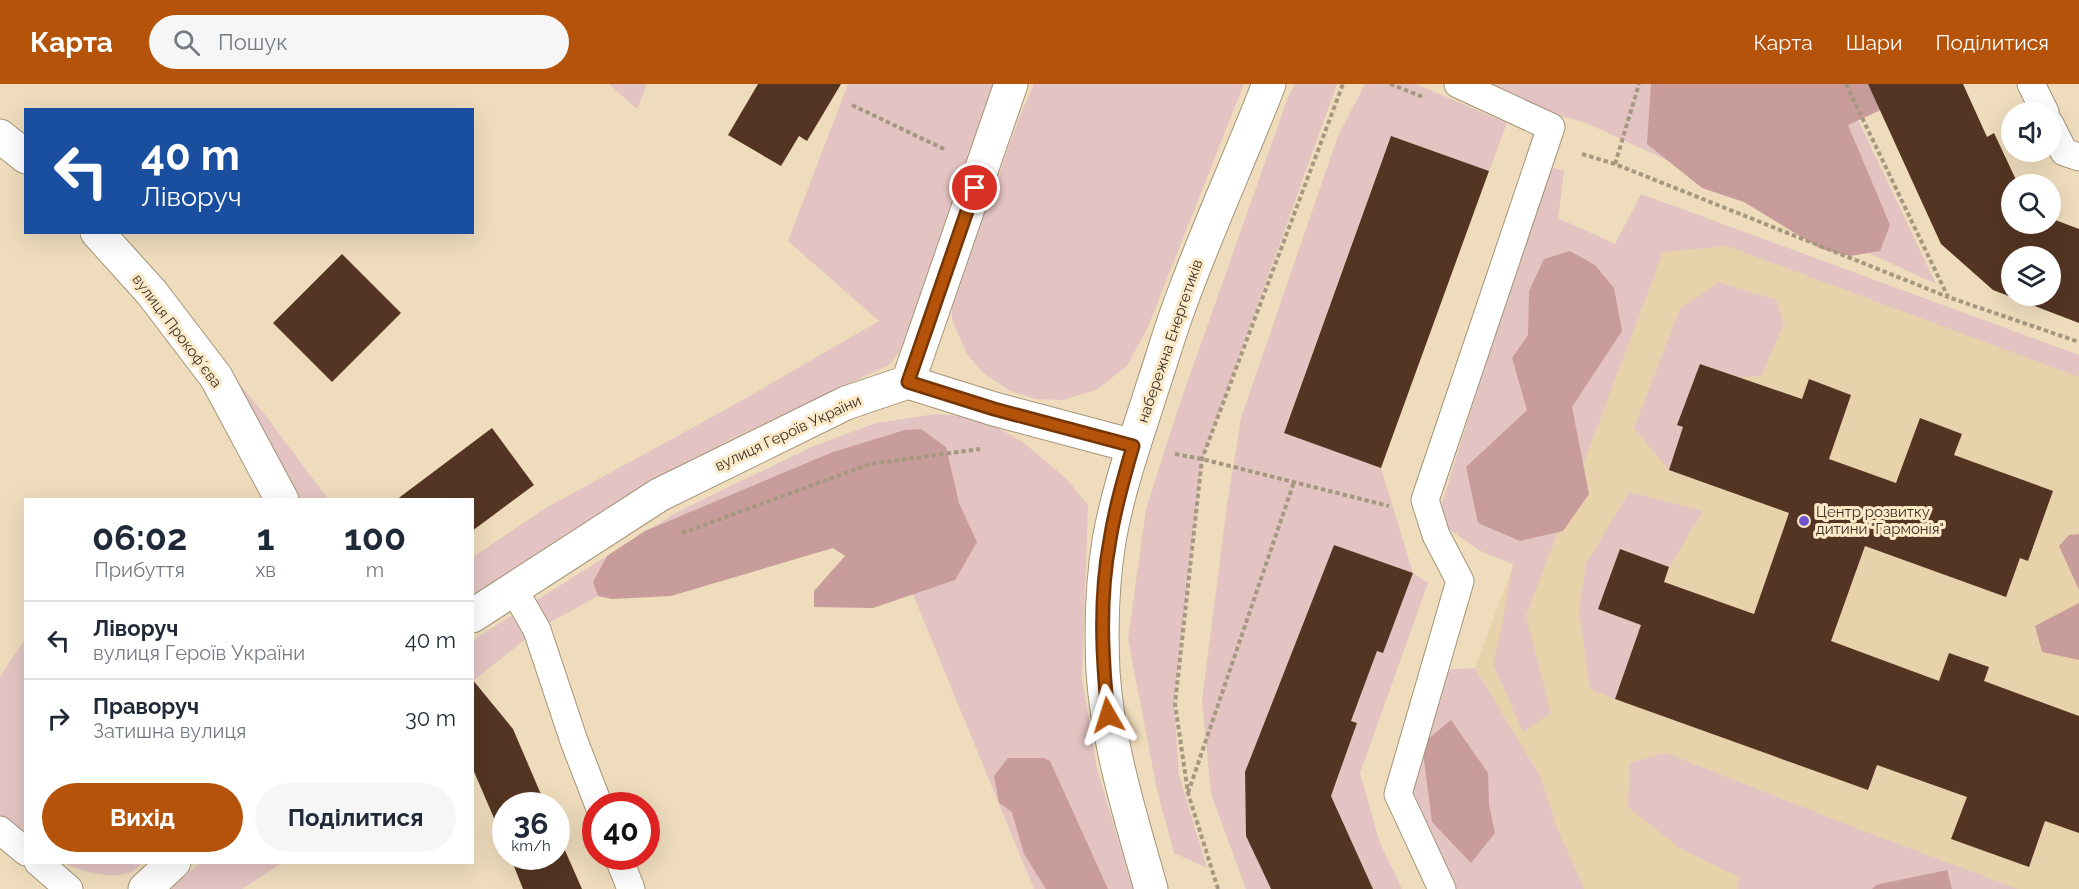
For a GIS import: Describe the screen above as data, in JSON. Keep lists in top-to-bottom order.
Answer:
{
  "streets": {
    "street": ["вулиця Прокофʼєва", "набережна Енергетиків", "вулиця Героїв України"]
  },
  "places": ["Центр розвитку дитини \"Гармонія\""],
  "page": {
    "header": "Карта",
    "search": "Пошук",
    "nav": ["Карта", "Шари", "Поділитися"],
    "turn": ["40 m", "Ліворуч"],
    "eta": [
      "06:02",
      "Прибуття",
      "1",
      "хв",
      "100",
      "m"
    ],
    "list": [
      {
        "name": "Ліворуч",
        "note": "вулиця Героїв України",
        "value": "40 m"
      },
      {
        "name": "Праворуч",
        "note": "Затишна вулиця",
        "value": "30 m"
      }
    ],
    "buttons": ["Вихід", "Поділитися"],
    "speed": "36 km/h",
    "limit": "40"
  }
}
